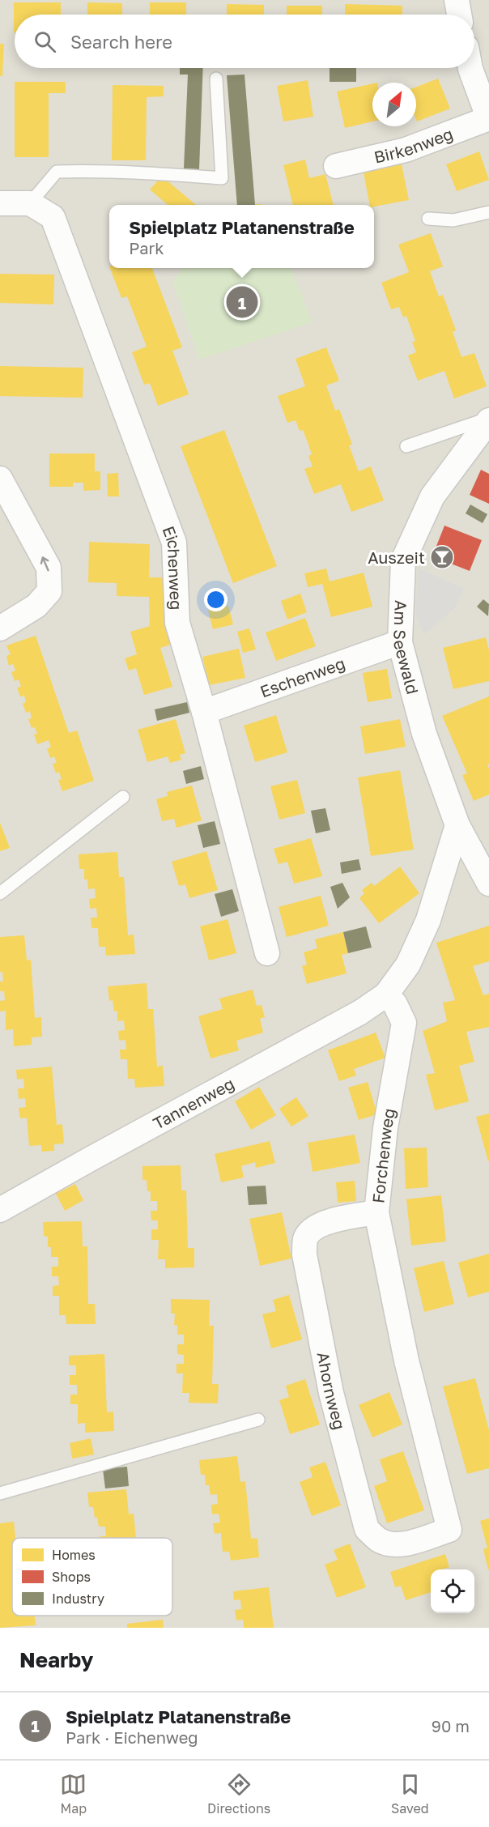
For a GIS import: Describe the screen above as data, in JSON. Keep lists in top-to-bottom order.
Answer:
{
  "streets": {
    "street": [
      "Birkenweg",
      "Eichenweg",
      "Am Seewald",
      "Eschenweg",
      "Tannenweg",
      "Forchenweg",
      "Ahornweg"
    ]
  },
  "crossings": [
    ["Eichenweg", "Eschenweg"],
    ["Am Seewald", "Eschenweg"],
    ["Tannenweg", "Forchenweg"],
    ["Forchenweg", "Ahornweg"]
  ],
  "places": {
    "bar": ["Auszeit"]
  },
  "legend": ["Homes", "Shops", "Industry"],
  "north": "top right",
  "page": {
    "search": "Search here",
    "popup": ["Spielplatz Platanenstraße", "Park"],
    "pins": "1",
    "heading": "Nearby",
    "list": [
      {
        "mark": "1",
        "name": "Spielplatz Platanenstraße",
        "note": "Park · Eichenweg",
        "value": "90 m"
      }
    ],
    "nav": ["Map", "Directions", "Saved"]
  }
}
